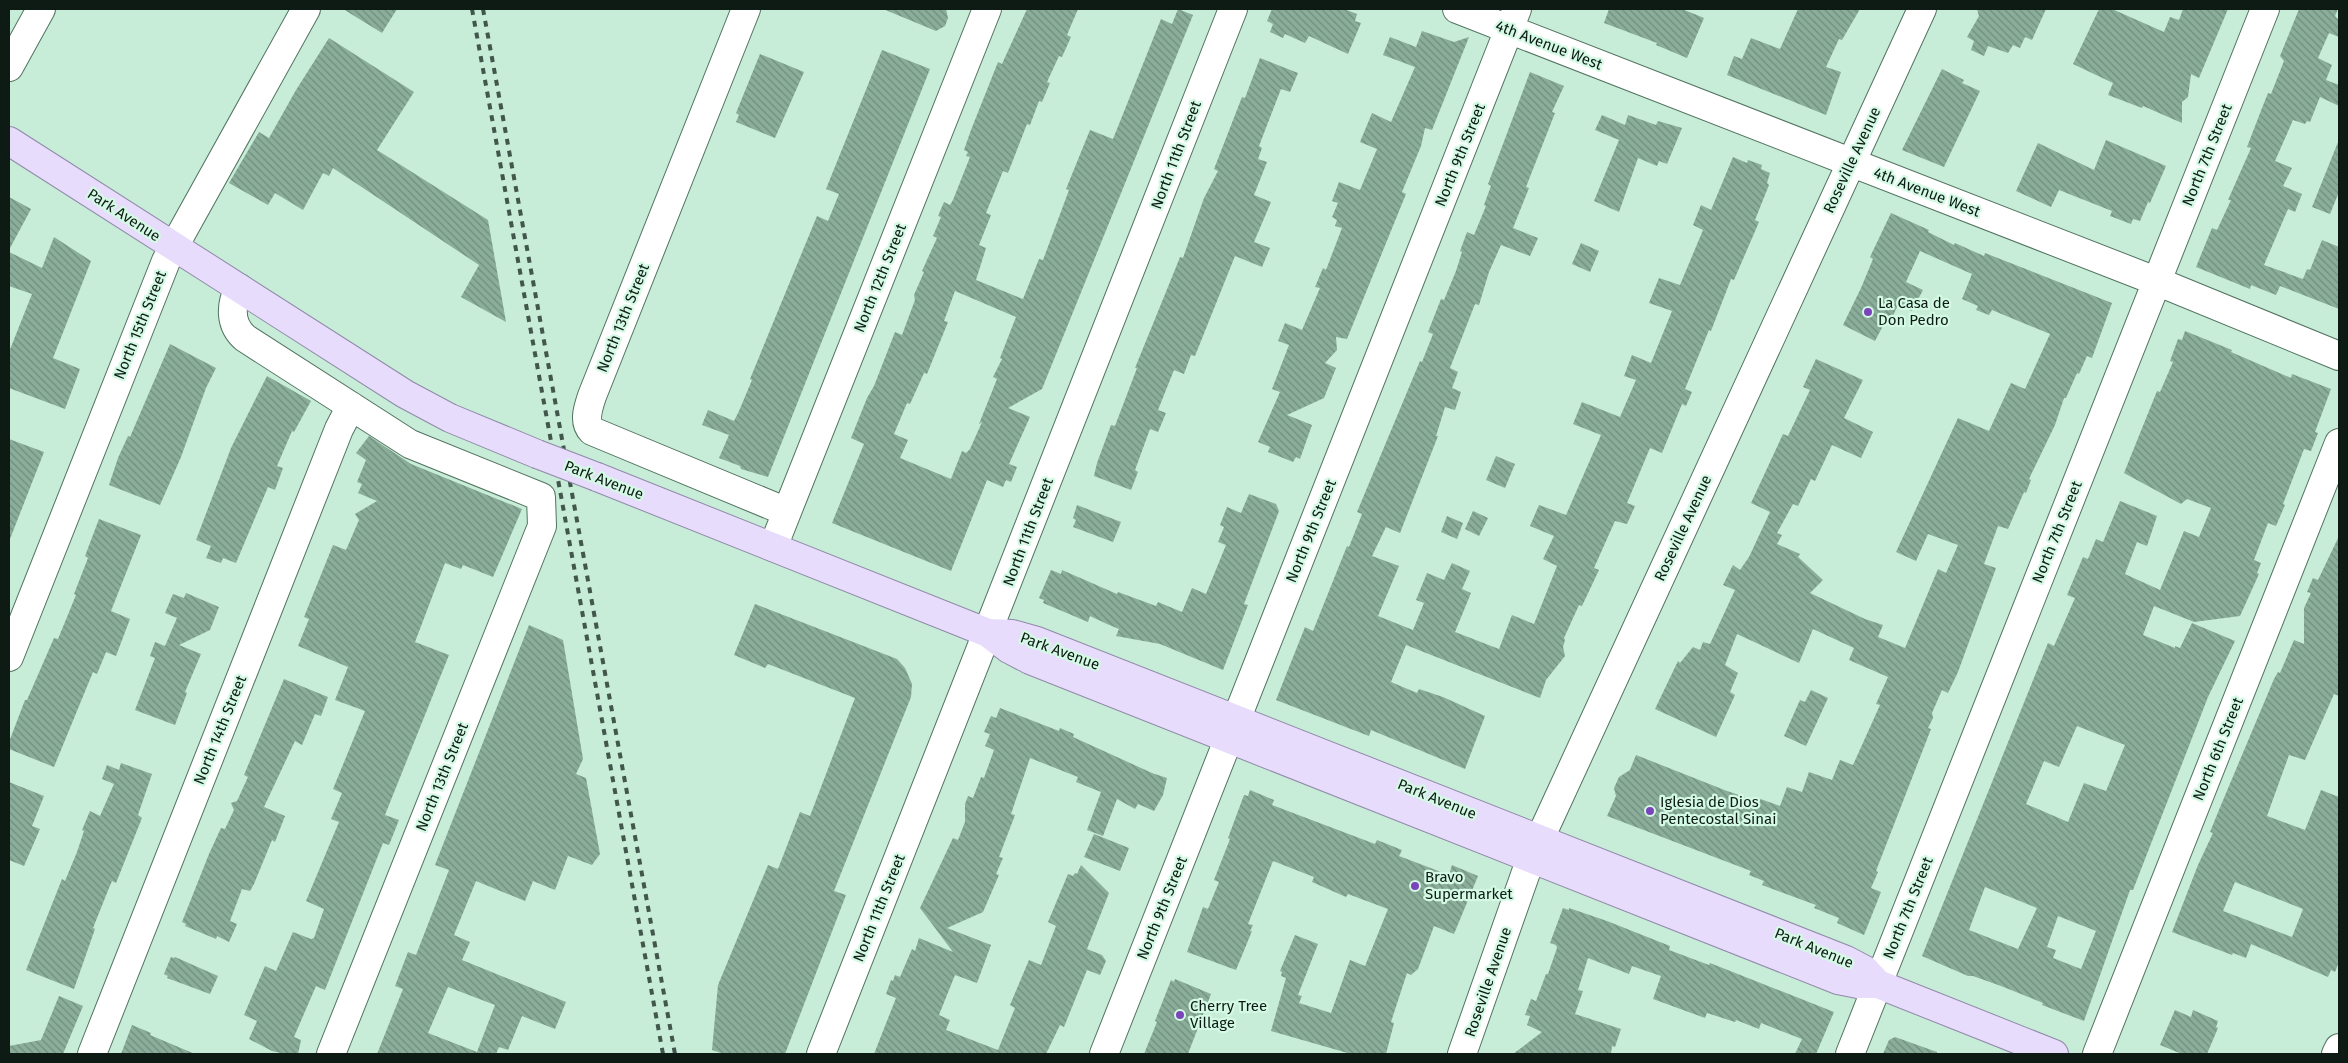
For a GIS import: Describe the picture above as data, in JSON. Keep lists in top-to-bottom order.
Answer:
{
  "streets": {
    "main road": ["Park Avenue"],
    "street": [
      "4th Avenue West",
      "North 11th Street",
      "North 9th Street",
      "North 7th Street",
      "Roseville Avenue",
      "North 12th Street",
      "North 13th Street",
      "North 15th Street",
      "North 14th Street",
      "North 6th Street"
    ]
  },
  "crossings": [
    ["4th Avenue West", "North 9th Street"],
    ["4th Avenue West", "North 7th Street"],
    ["4th Avenue West", "Roseville Avenue"],
    ["North 11th Street", "Park Avenue"],
    ["North 9th Street", "Park Avenue"],
    ["North 7th Street", "Park Avenue"],
    ["Roseville Avenue", "Park Avenue"],
    ["Park Avenue", "North 12th Street"],
    ["Park Avenue", "North 15th Street"],
    ["North 12th Street", "North 13th Street"],
    ["North 13th Street", "North 14th Street"]
  ],
  "places": [
    "La Casa de Don Pedro",
    "Iglesia de Dios Pentecostal Sinai",
    "Bravo Supermarket",
    "Cherry Tree Village"
  ]
}
